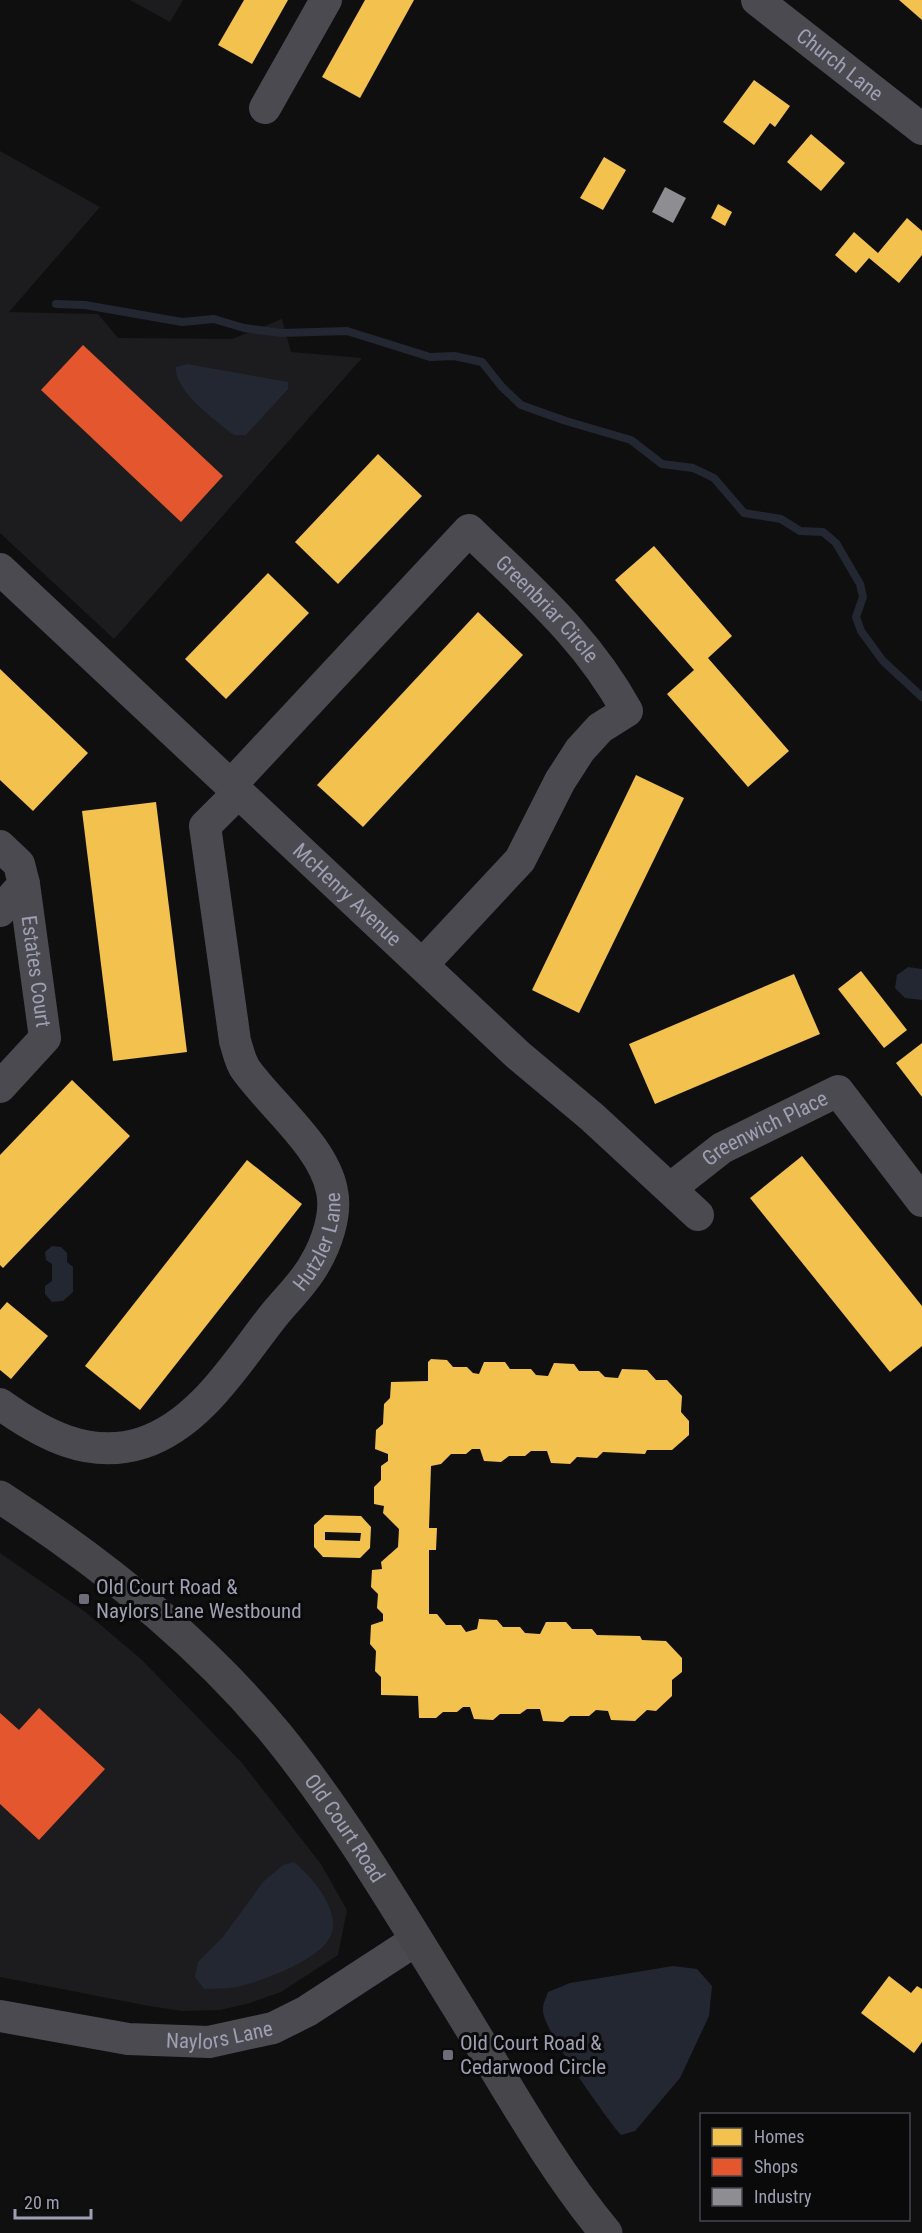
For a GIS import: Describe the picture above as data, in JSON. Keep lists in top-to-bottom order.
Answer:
{
  "streets": {
    "main road": ["Old Court Road"],
    "street": [
      "Church Lane",
      "Greenbriar Circle",
      "McHenry Avenue",
      "Estates Court",
      "Greenwich Place",
      "Hutzler Lane",
      "Naylors Lane"
    ]
  },
  "crossings": [
    ["Greenbriar Circle", "McHenry Avenue"],
    ["Greenbriar Circle", "Hutzler Lane"],
    ["McHenry Avenue", "Greenwich Place"],
    ["McHenry Avenue", "Hutzler Lane"],
    ["Old Court Road", "Naylors Lane"]
  ],
  "places": {
    "transit": ["Old Court Road & Naylors Lane Westbound", "Old Court Road & Cedarwood Circle"]
  },
  "legend": ["Homes", "Shops", "Industry"],
  "scale_bar": "20 m"
}
